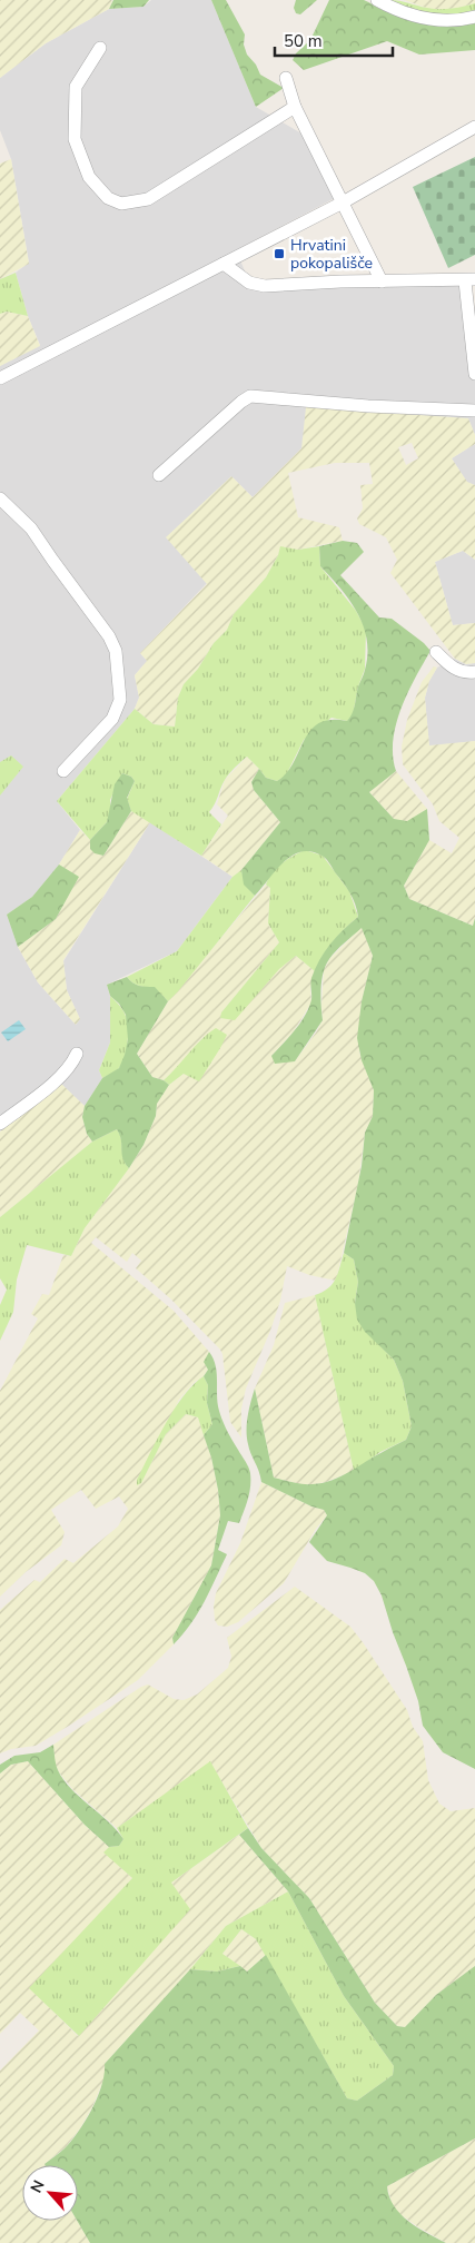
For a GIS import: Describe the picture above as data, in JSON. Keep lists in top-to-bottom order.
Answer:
{
  "places": {
    "transit": ["Hrvatini pokopališče"]
  },
  "scale_bar": "50 m",
  "north": "top left"
}
